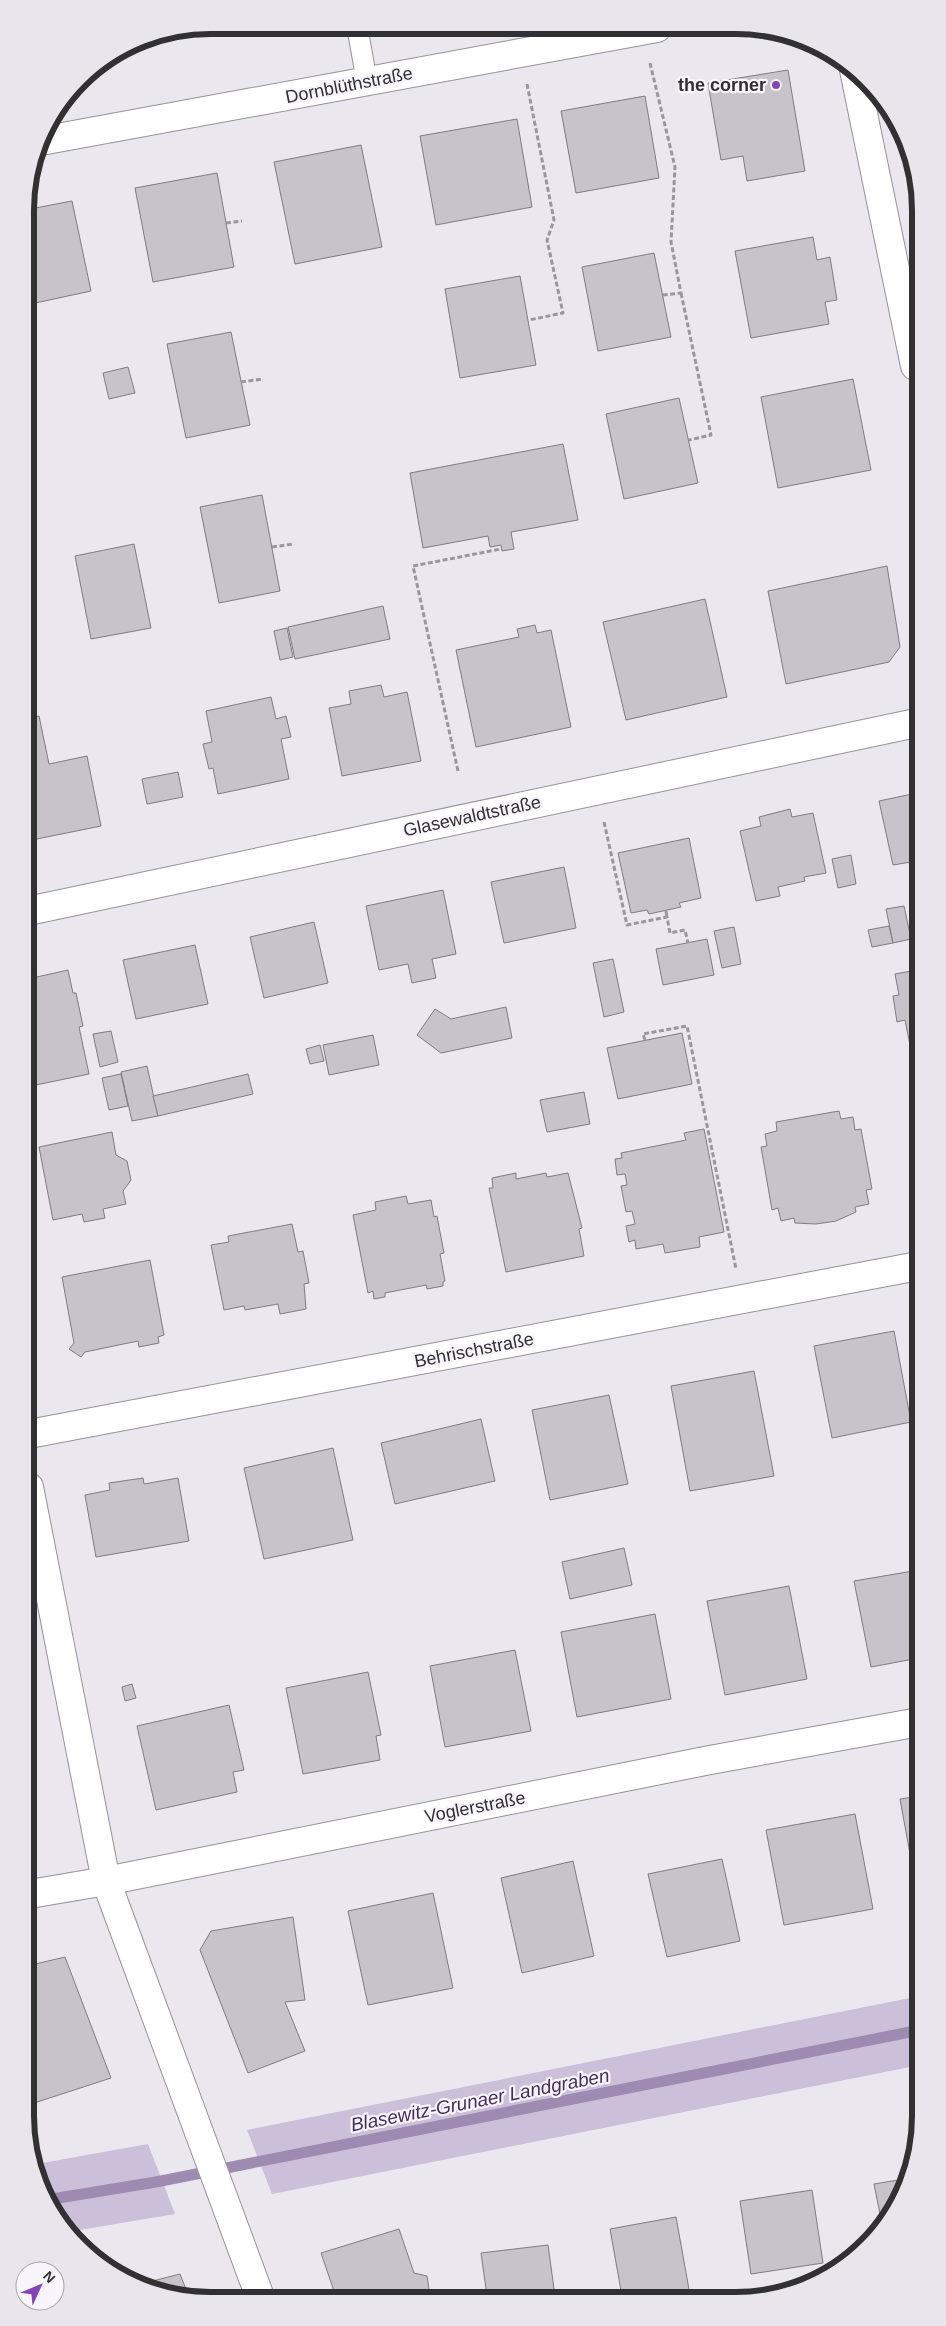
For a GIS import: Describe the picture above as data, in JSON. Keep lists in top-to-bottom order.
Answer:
{
  "streets": {
    "street": [
      "Dornblüthstraße",
      "Glasewaldtstraße",
      "Behrischstraße",
      "Voglerstraße"
    ]
  },
  "water": ["Blasewitz‐Grunaer Landgraben"],
  "places": ["the corner"],
  "north": "top right"
}
